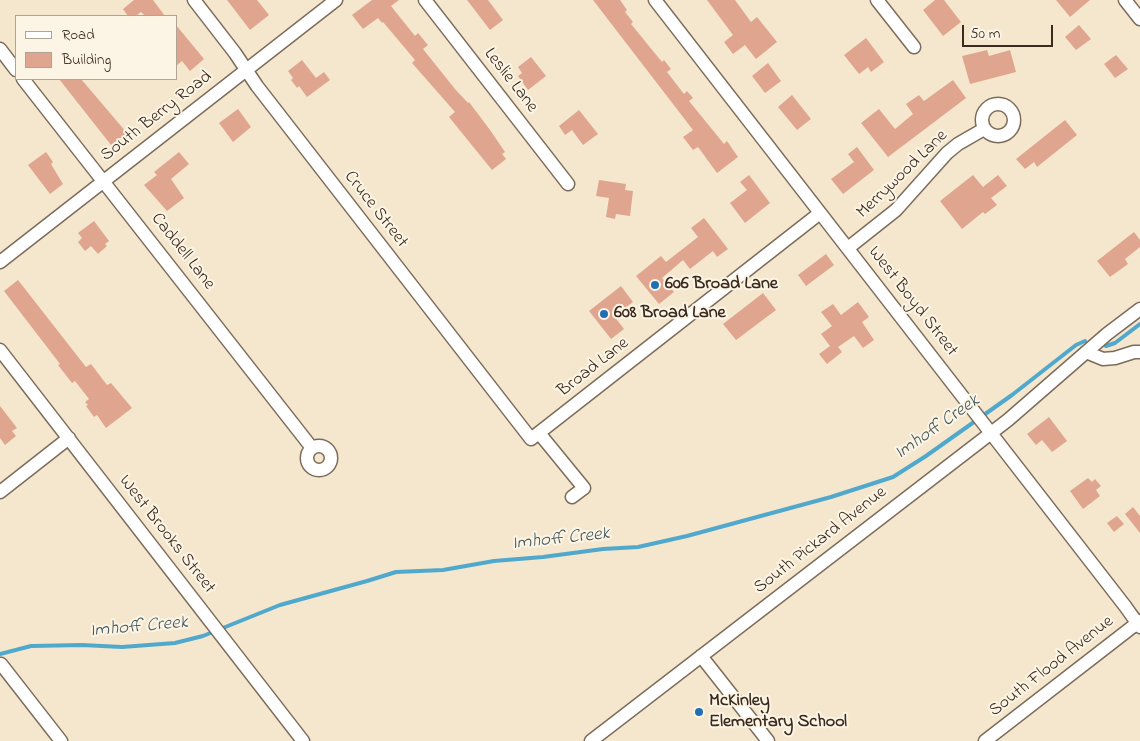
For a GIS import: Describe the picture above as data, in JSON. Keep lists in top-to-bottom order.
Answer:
{
  "streets": {
    "street": [
      "Leslie Lane",
      "South Berry Road",
      "Merrywood Lane",
      "Cruce Street",
      "Caddell Lane",
      "West Boyd Street",
      "Broad Lane",
      "West Brooks Street",
      "South Pickard Avenue",
      "South Flood Avenue"
    ]
  },
  "crossings": [
    ["South Berry Road", "Cruce Street"],
    ["South Berry Road", "Caddell Lane"],
    ["Merrywood Lane", "West Boyd Street"],
    ["Cruce Street", "Broad Lane"],
    ["West Boyd Street", "Broad Lane"],
    ["West Boyd Street", "South Pickard Avenue"],
    ["West Boyd Street", "South Flood Avenue"]
  ],
  "water": ["Imhoff Creek"],
  "places": ["606 Broad Lane", "608 Broad Lane", "McKinley Elementary School"],
  "legend": ["Road", "Building"],
  "scale_bar": "50 m"
}
